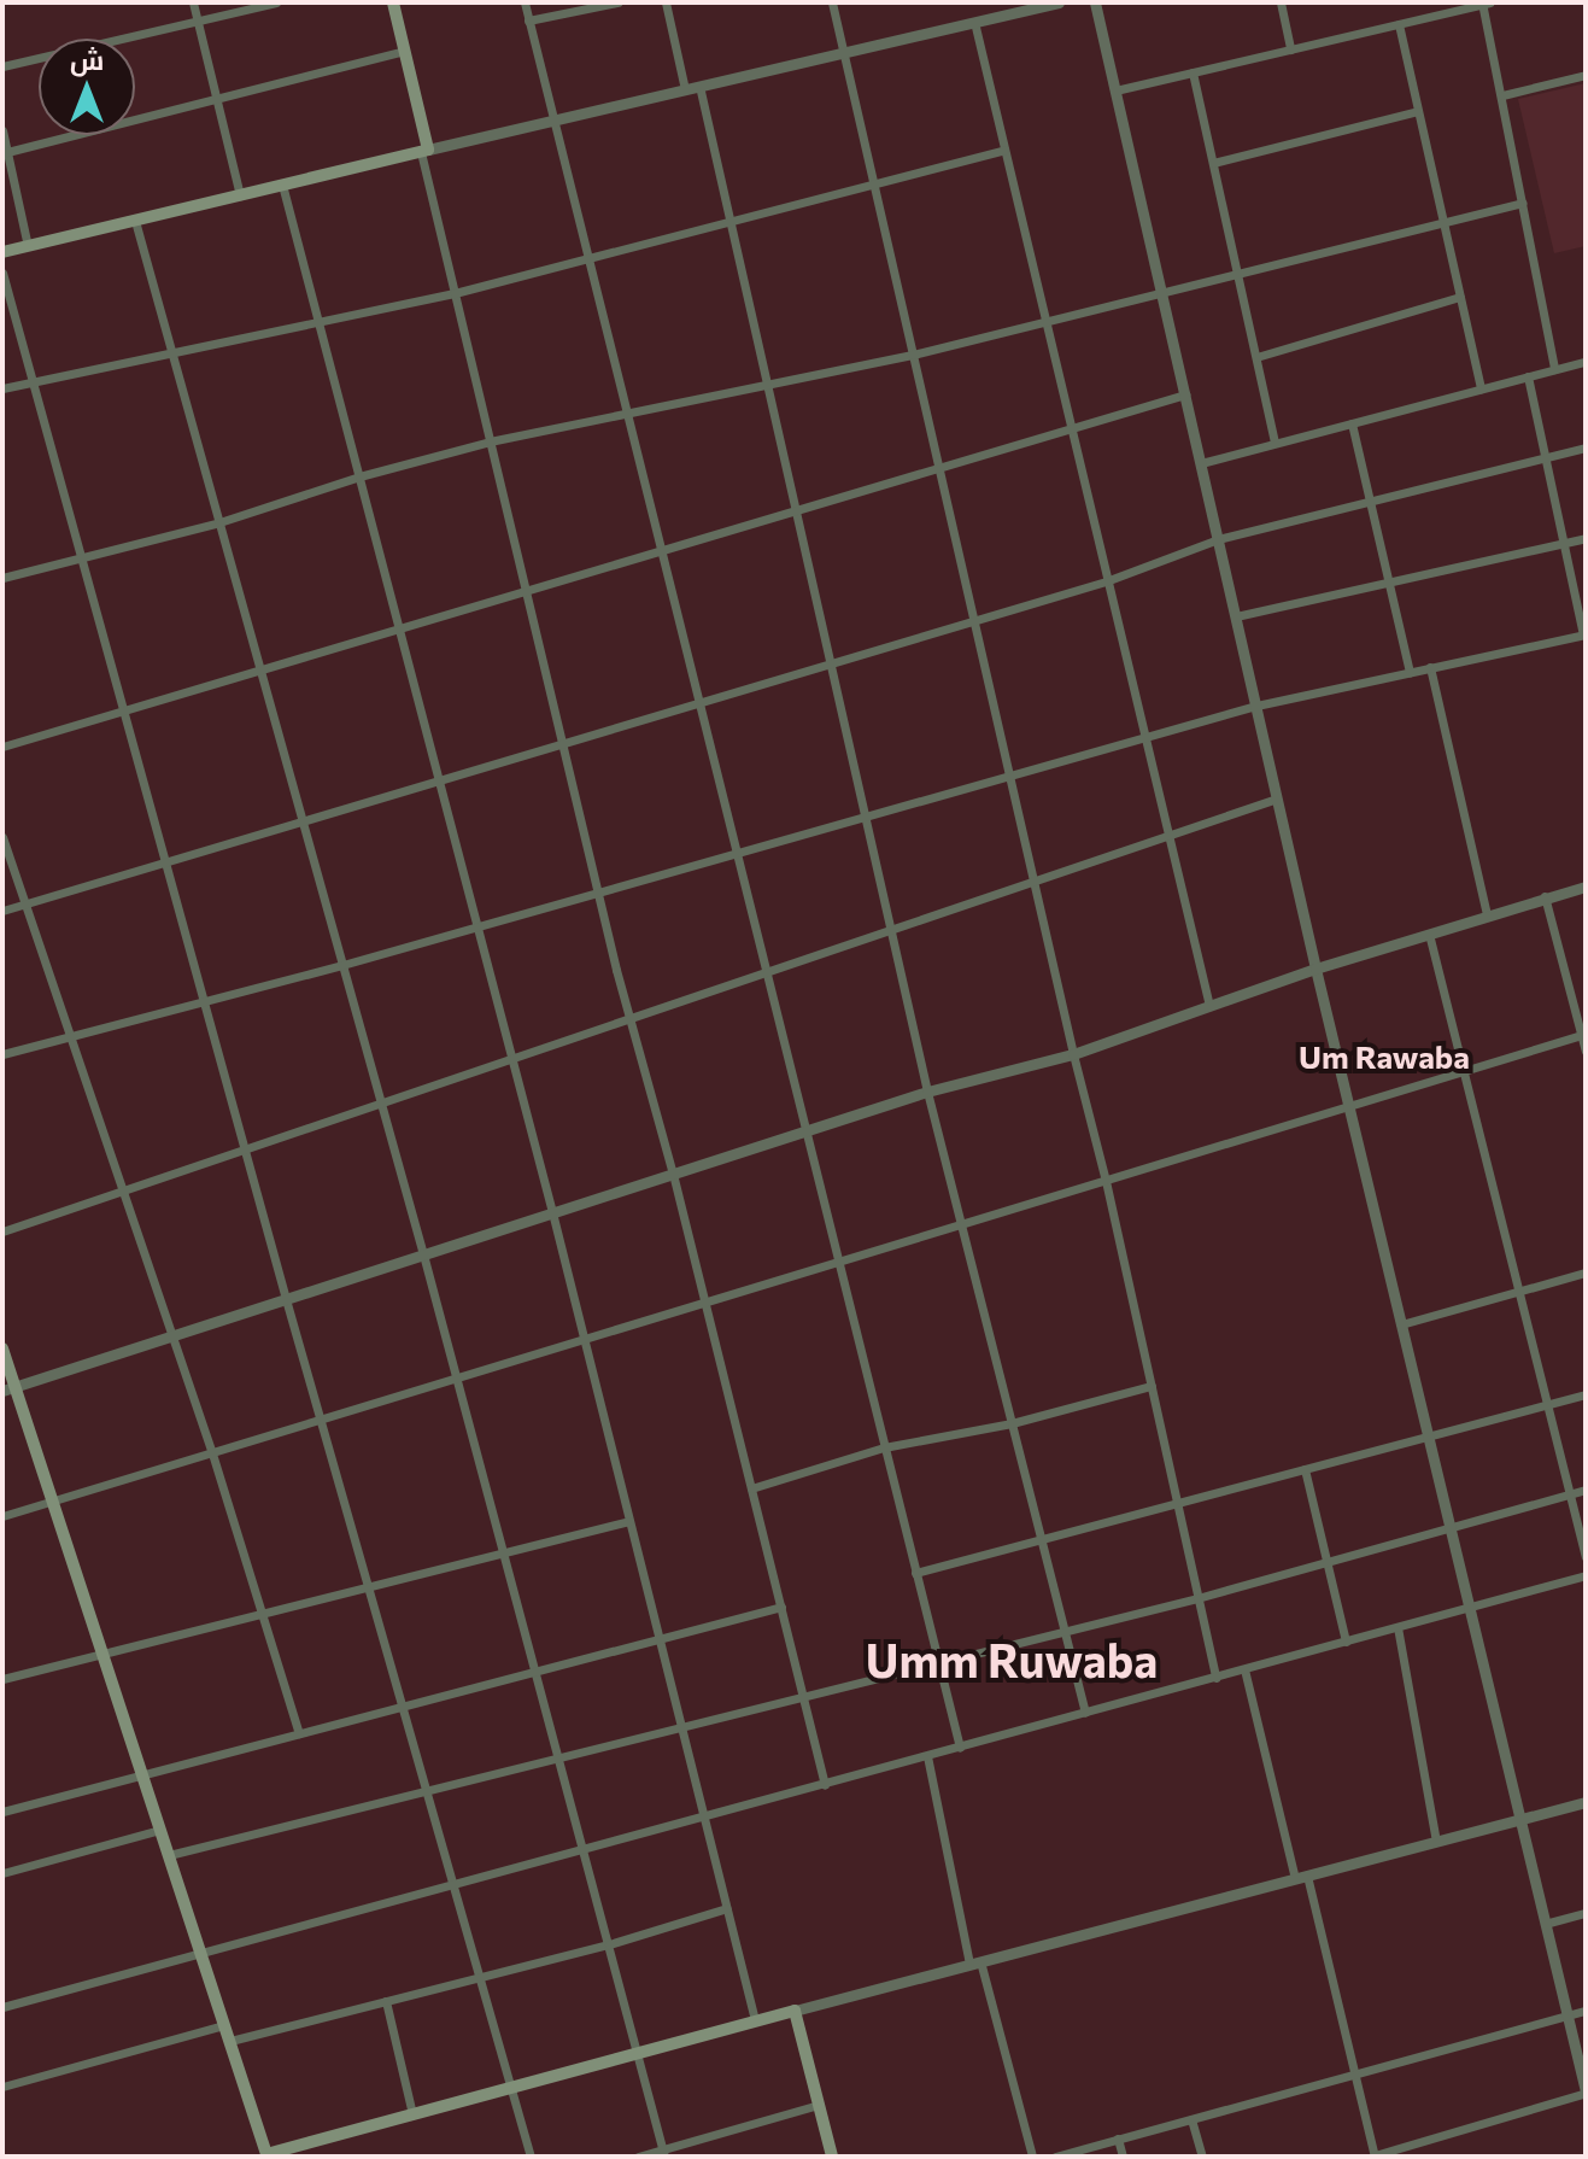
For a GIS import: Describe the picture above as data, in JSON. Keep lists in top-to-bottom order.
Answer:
{
  "districts": ["Um Rawaba", "Umm Ruwaba"],
  "north": "top"
}
